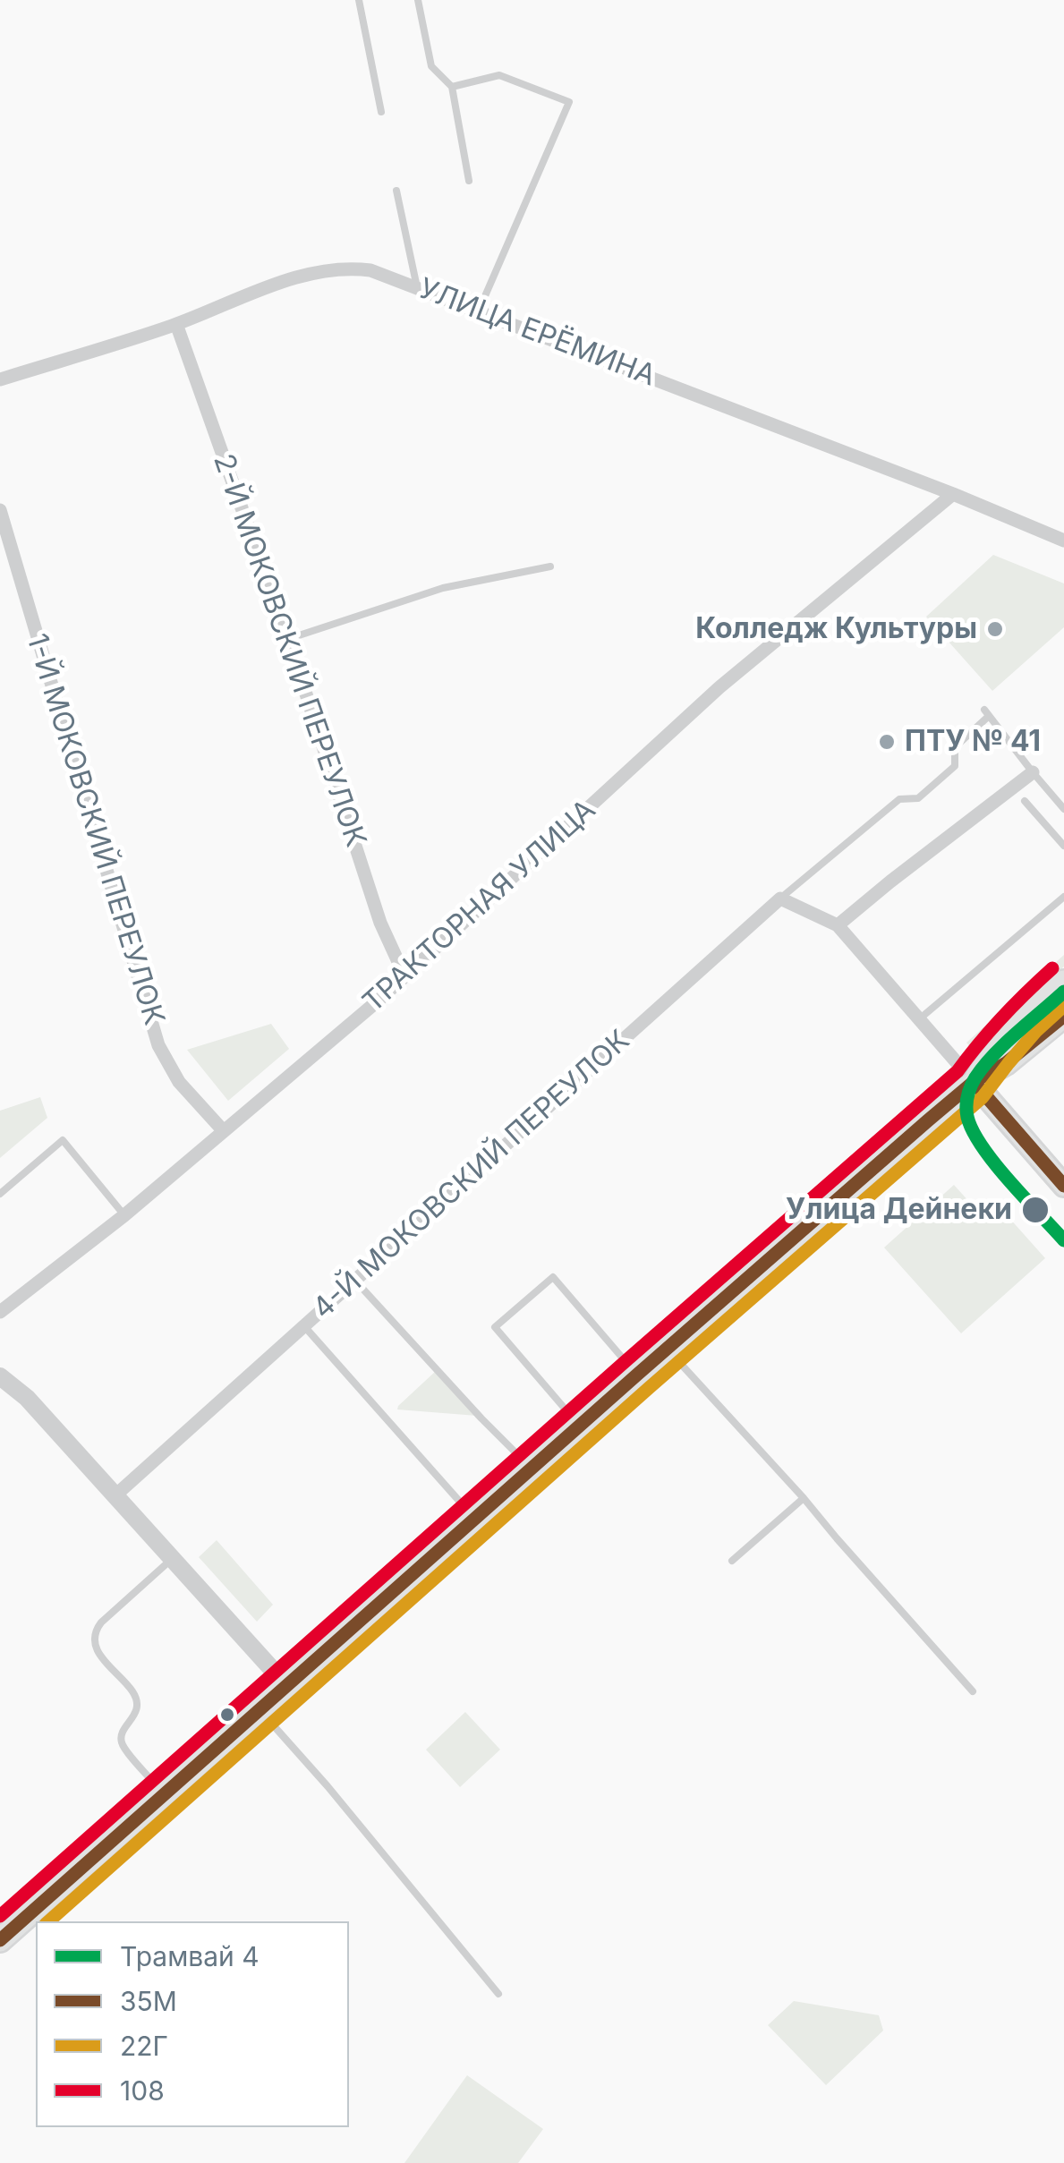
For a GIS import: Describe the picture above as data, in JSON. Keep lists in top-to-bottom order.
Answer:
{
  "streets": {
    "street": [
      "УЛИЦА ЕРЁМИНА",
      "2-Й МОКОВСКИЙ ПЕРЕУЛОК",
      "1-Й МОКОВСКИЙ ПЕРЕУЛОК",
      "ТРАКТОРНАЯ УЛИЦА",
      "4-Й МОКОВСКИЙ ПЕРЕУЛОК"
    ]
  },
  "crossings": [
    ["УЛИЦА ЕРЁМИНА", "2-Й МОКОВСКИЙ ПЕРЕУЛОК"],
    ["УЛИЦА ЕРЁМИНА", "ТРАКТОРНАЯ УЛИЦА"],
    ["2-Й МОКОВСКИЙ ПЕРЕУЛОК", "ТРАКТОРНАЯ УЛИЦА"],
    ["1-Й МОКОВСКИЙ ПЕРЕУЛОК", "ТРАКТОРНАЯ УЛИЦА"]
  ],
  "places": ["Колледж Культуры", "ПТУ № 41", "Улица Дейнеки"],
  "lines": [
    "transit line 108",
    "tram line 4",
    "transit line 22Г",
    "transit line 35М"
  ],
  "legend": [
    "Трамвай 4",
    "35М",
    "22Г",
    "108"
  ]
}
